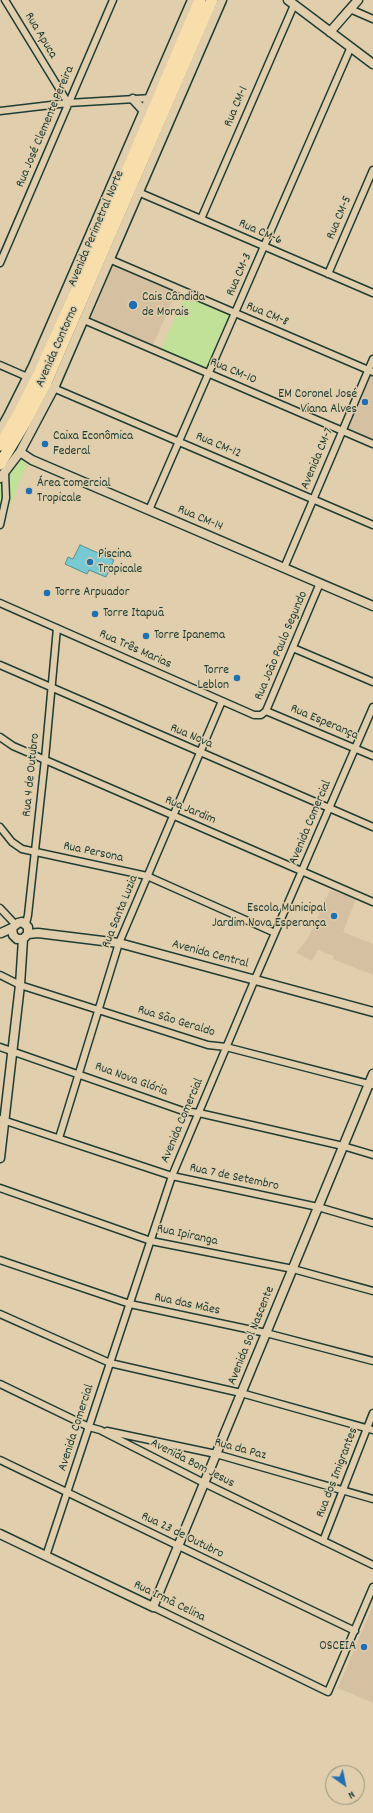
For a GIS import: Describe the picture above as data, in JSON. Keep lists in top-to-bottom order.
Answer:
{
  "streets": {
    "highway": ["Avenida Perimetral Norte"],
    "street": [
      "Rua Apuca",
      "Rua CM-1",
      "Rua José Clemente Pereira",
      "Rua CM-5",
      "Rua CM-6",
      "Rua CM-3",
      "Rua CM-8",
      "Avenida Contorno",
      "Rua CM-10",
      "Rua CM-12",
      "Avenida CM-7",
      "Rua CM-14",
      "Rua João Paulo Segundo",
      "Rua Três Marias",
      "Rua Esperança",
      "Rua Nova",
      "Rua 4 de Outubro",
      "Rua Jardim",
      "Avenida Comercial",
      "Rua Persona",
      "Rua Santa Luzia",
      "Avenida Central",
      "Rua São Geraldo",
      "Rua Nova Glória",
      "Rua 7 de Setembro",
      "Rua Ipiranga",
      "Rua das Mães",
      "Avenida Sol Nascente",
      "Rua da Paz",
      "Avenida Bom Jesus",
      "Rua dos Imigrantes",
      "Rua 23 de Outubro",
      "Rua Irmã Celina"
    ]
  },
  "crossings": [
    ["Rua Apuca", "Rua José Clemente Pereira"],
    ["Rua CM-1", "Rua CM-6"],
    ["Rua CM-5", "Rua CM-6"],
    ["Avenida Perimetral Norte", "Avenida Contorno"],
    ["Avenida Perimetral Norte", "Rua CM-12"],
    ["Rua CM-6", "Rua CM-3"],
    ["Rua CM-6", "Avenida Contorno"],
    ["Rua CM-3", "Rua CM-8"],
    ["Rua CM-3", "Rua CM-10"],
    ["Rua CM-3", "Rua CM-12"],
    ["Rua CM-3", "Rua CM-14"],
    ["Rua CM-8", "Avenida Contorno"],
    ["Rua CM-8", "Avenida CM-7"],
    ["Avenida Contorno", "Rua CM-10"],
    ["Avenida Contorno", "Rua CM-12"],
    ["Avenida Contorno", "Rua CM-14"],
    ["Rua CM-10", "Avenida CM-7"],
    ["Rua CM-12", "Avenida CM-7"],
    ["Avenida CM-7", "Rua CM-14"],
    ["Rua CM-14", "Rua João Paulo Segundo"],
    ["Rua João Paulo Segundo", "Rua Três Marias"],
    ["Rua João Paulo Segundo", "Rua Esperança"],
    ["Rua Três Marias", "Rua Esperança"],
    ["Rua Três Marias", "Rua 4 de Outubro"],
    ["Rua Três Marias", "Rua Santa Luzia"],
    ["Rua Esperança", "Avenida Comercial"],
    ["Rua Nova", "Rua 4 de Outubro"],
    ["Rua Nova", "Avenida Comercial"],
    ["Rua Nova", "Rua Santa Luzia"],
    ["Rua 4 de Outubro", "Rua Jardim"],
    ["Rua 4 de Outubro", "Rua Persona"],
    ["Rua 4 de Outubro", "Avenida Central"],
    ["Rua Jardim", "Avenida Comercial"],
    ["Rua Jardim", "Rua Santa Luzia"],
    ["Avenida Comercial", "Rua Persona"],
    ["Avenida Comercial", "Avenida Central"],
    ["Avenida Comercial", "Rua São Geraldo"],
    ["Avenida Comercial", "Rua Nova Glória"],
    ["Avenida Comercial", "Rua 7 de Setembro"],
    ["Avenida Comercial", "Rua Ipiranga"],
    ["Avenida Comercial", "Rua das Mães"],
    ["Avenida Comercial", "Avenida Bom Jesus"],
    ["Avenida Comercial", "Rua 23 de Outubro"],
    ["Avenida Comercial", "Rua Irmã Celina"],
    ["Rua Persona", "Rua Santa Luzia"],
    ["Rua Santa Luzia", "Avenida Central"],
    ["Rua Santa Luzia", "Rua São Geraldo"],
    ["Rua Santa Luzia", "Rua Nova Glória"],
    ["Rua Santa Luzia", "Rua 7 de Setembro"],
    ["Rua São Geraldo", "Avenida Sol Nascente"],
    ["Rua Nova Glória", "Avenida Sol Nascente"],
    ["Rua 7 de Setembro", "Avenida Sol Nascente"],
    ["Rua Ipiranga", "Avenida Sol Nascente"],
    ["Rua das Mães", "Avenida Sol Nascente"],
    ["Avenida Sol Nascente", "Rua da Paz"],
    ["Avenida Sol Nascente", "Avenida Bom Jesus"],
    ["Avenida Sol Nascente", "Rua 23 de Outubro"],
    ["Avenida Sol Nascente", "Rua Irmã Celina"],
    ["Rua da Paz", "Avenida Bom Jesus"],
    ["Rua da Paz", "Rua dos Imigrantes"],
    ["Avenida Bom Jesus", "Rua dos Imigrantes"],
    ["Rua 23 de Outubro", "Rua Irmã Celina"]
  ],
  "places": [
    "Cais Cândida de Morais",
    "EM Coronel José Viana Alves",
    "Caixa Econômica Federal",
    "Área comercial Tropicale",
    "Piscina Tropicale",
    "Torre Arpuador",
    "Torre Itapuã",
    "Torre Ipanema",
    "Torre Leblon",
    "Escola Municipal Jardim Nova Esperança",
    "OSCEIA"
  ],
  "north": "bottom right"
}
